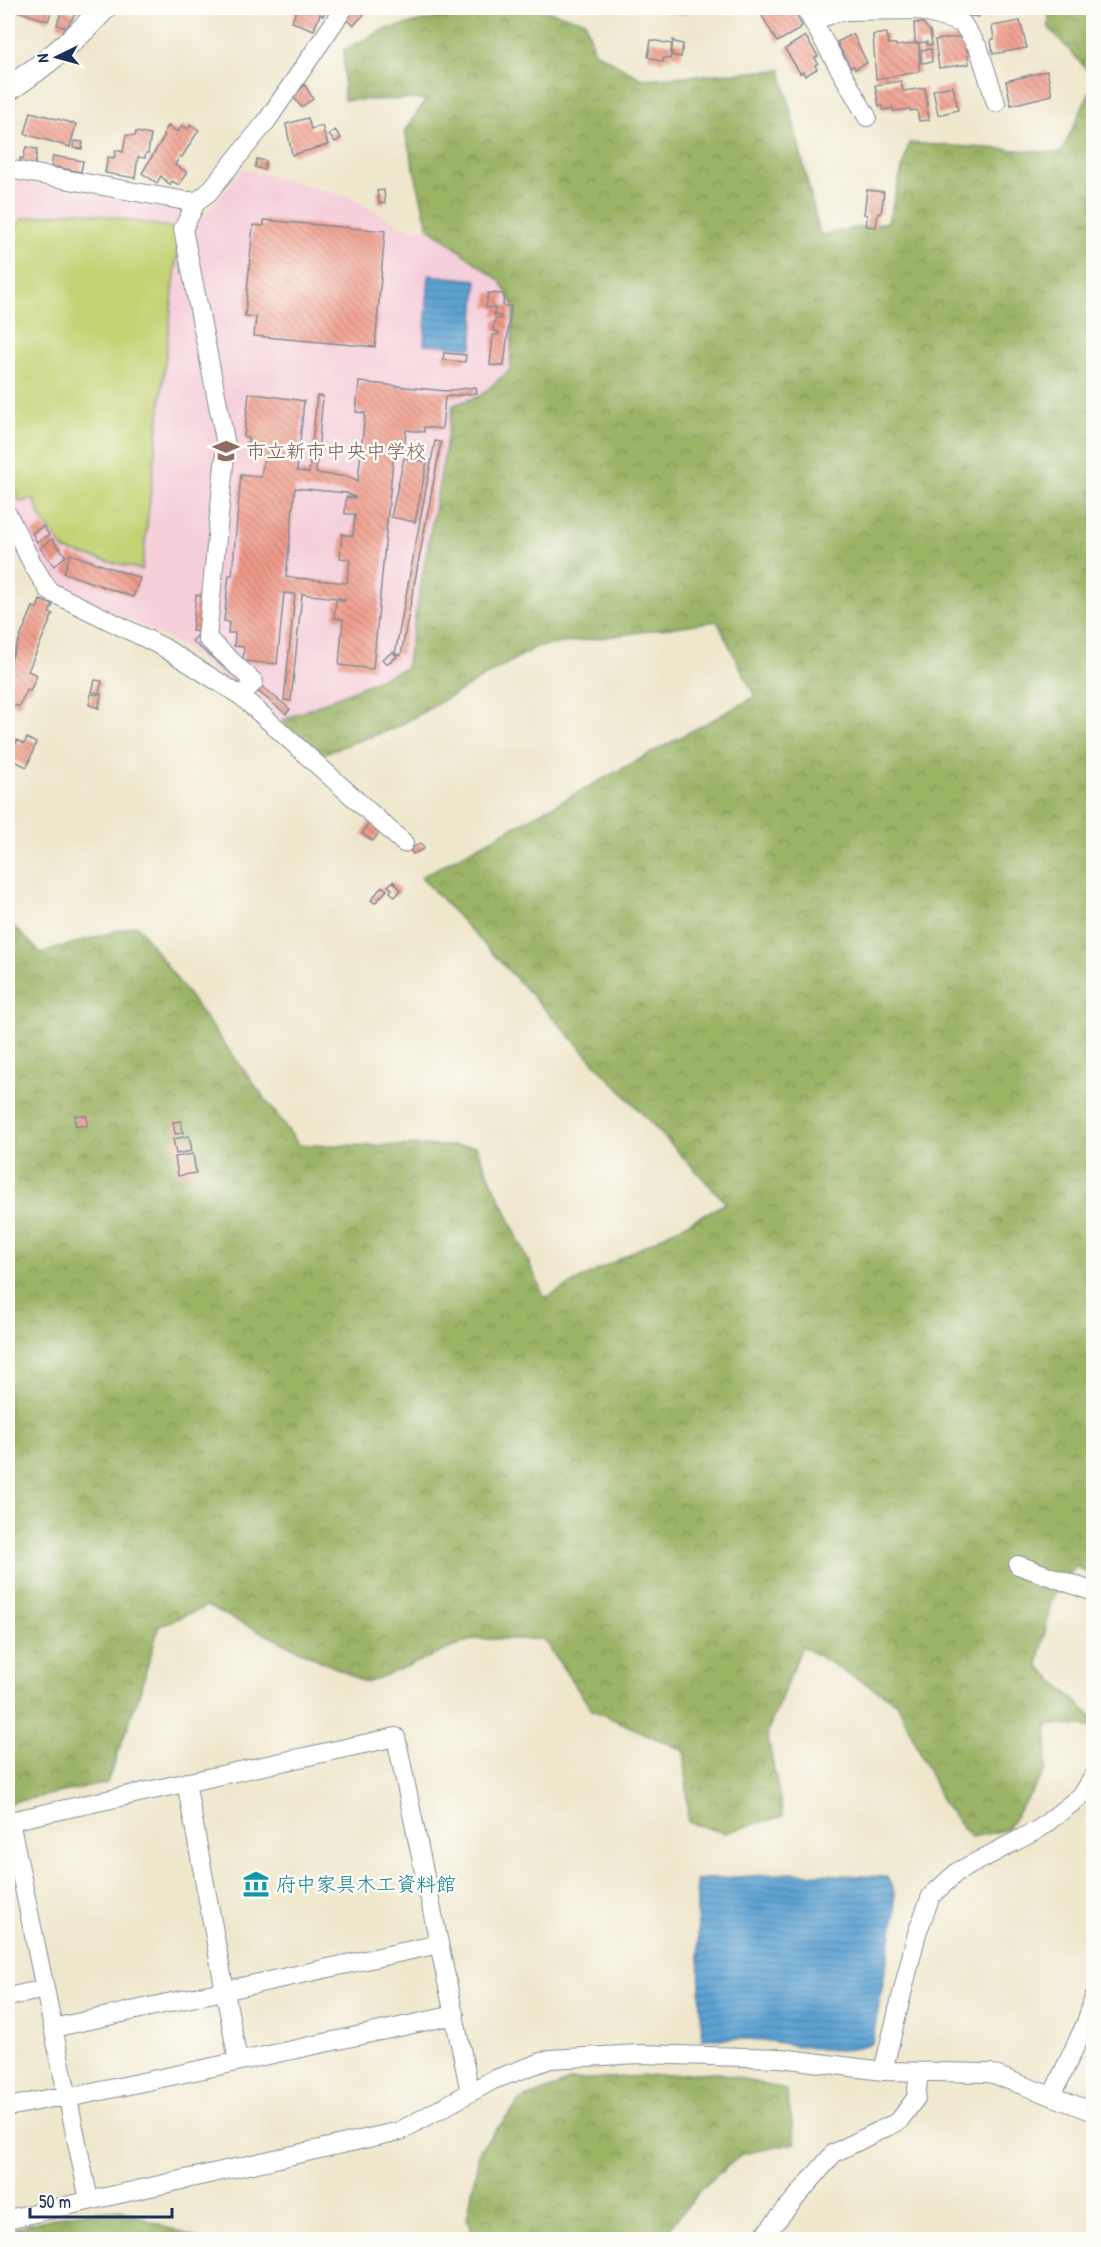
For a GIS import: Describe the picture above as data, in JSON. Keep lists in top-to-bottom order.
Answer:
{
  "places": {
    "school or university": ["市立新市中央中学校"],
    "museum": ["府中家具木工資料館"]
  },
  "scale_bar": "50 m",
  "north": "left"
}
